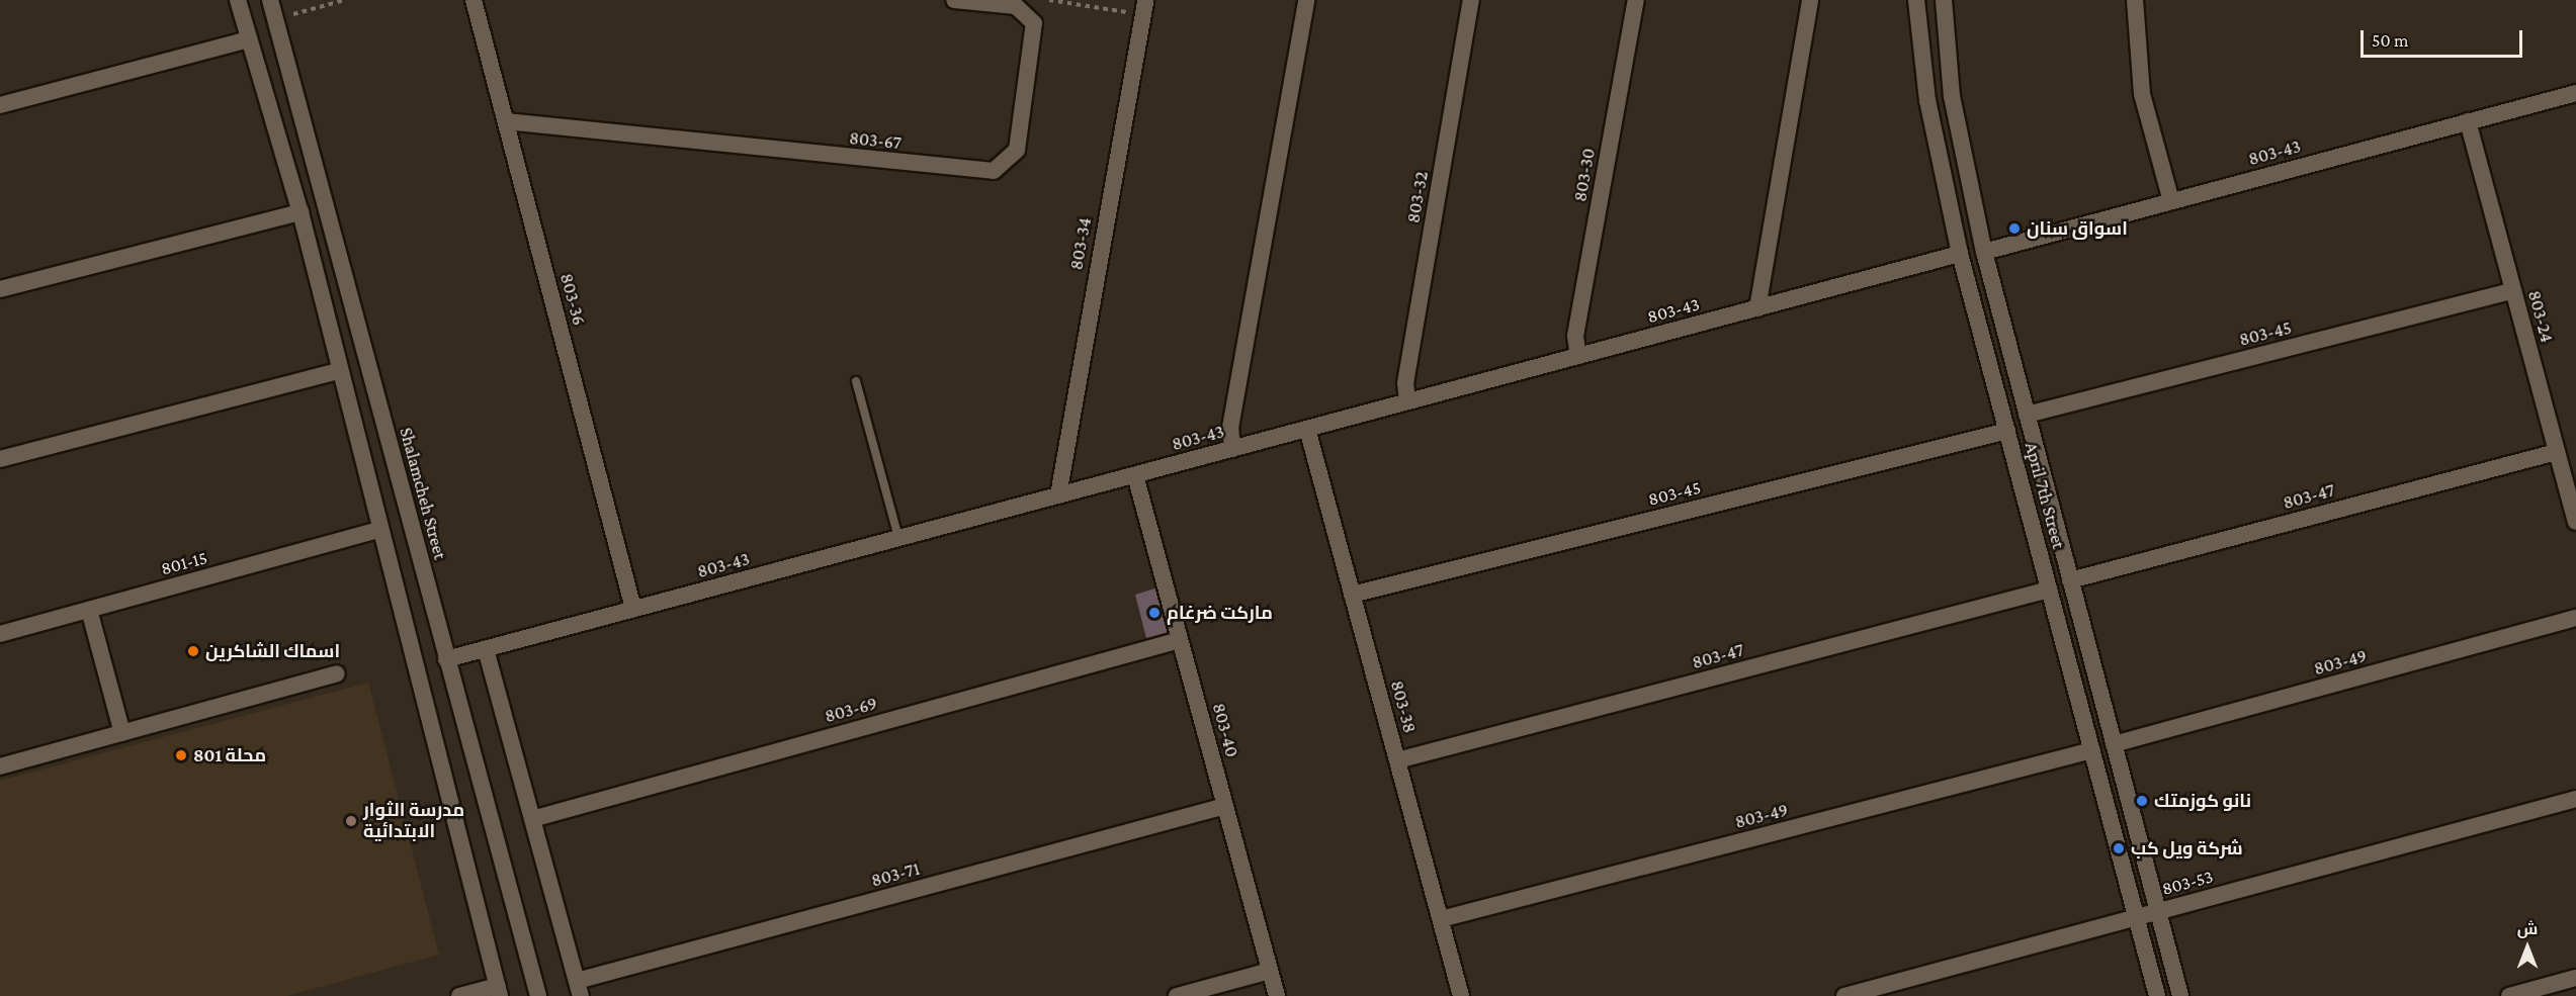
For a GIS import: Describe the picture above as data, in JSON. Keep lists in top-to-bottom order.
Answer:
{
  "streets": {
    "street": [
      "803-67",
      "803-43",
      "803-30",
      "803-32",
      "803-34",
      "803-36",
      "803-24",
      "803-45",
      "Shalamcheh Street",
      "April 7th Street",
      "803-47",
      "801-15",
      "803-49",
      "803-38",
      "803-69",
      "803-40",
      "803-71",
      "803-53"
    ]
  },
  "crossings": [
    ["803-67", "803-36"],
    ["803-43", "803-30"],
    ["803-43", "803-32"],
    ["803-43", "803-34"],
    ["803-43", "803-36"],
    ["803-43", "803-24"],
    ["803-43", "Shalamcheh Street"],
    ["803-43", "April 7th Street"],
    ["803-43", "803-38"],
    ["803-43", "803-40"],
    ["803-24", "803-45"],
    ["803-24", "803-47"],
    ["803-45", "April 7th Street"],
    ["803-45", "803-38"],
    ["April 7th Street", "803-47"],
    ["April 7th Street", "803-49"],
    ["April 7th Street", "803-53"],
    ["803-47", "803-38"],
    ["803-49", "803-38"],
    ["803-69", "803-40"],
    ["803-40", "803-71"]
  ],
  "places": [
    "اسواق سنان",
    "ماركت ضرغام",
    "اسماك الشاكرين",
    "محلة 801",
    "نانو كوزمتك",
    "مدرسة الثوار الابتدائية",
    "شركة ويل كب"
  ],
  "scale_bar": "50 m",
  "north": "top"
}
